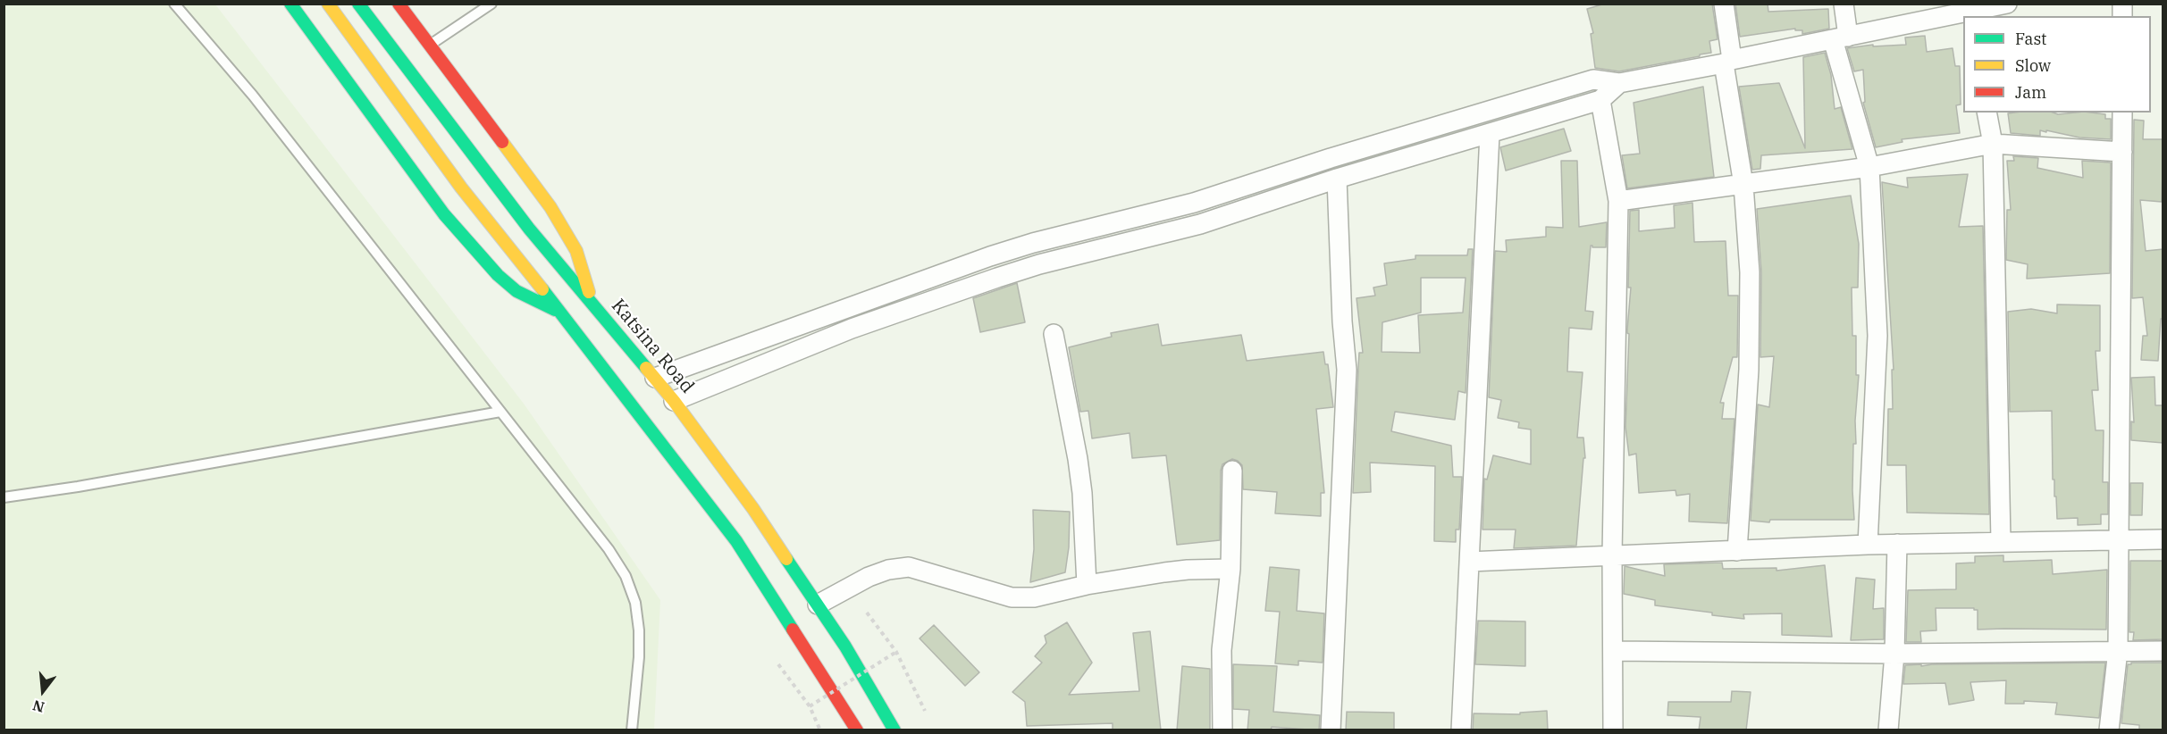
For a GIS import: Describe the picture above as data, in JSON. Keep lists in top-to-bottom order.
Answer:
{
  "streets": {
    "highway": ["Katsina Road"]
  },
  "legend": ["Fast", "Slow", "Jam"],
  "north": "bottom"
}
